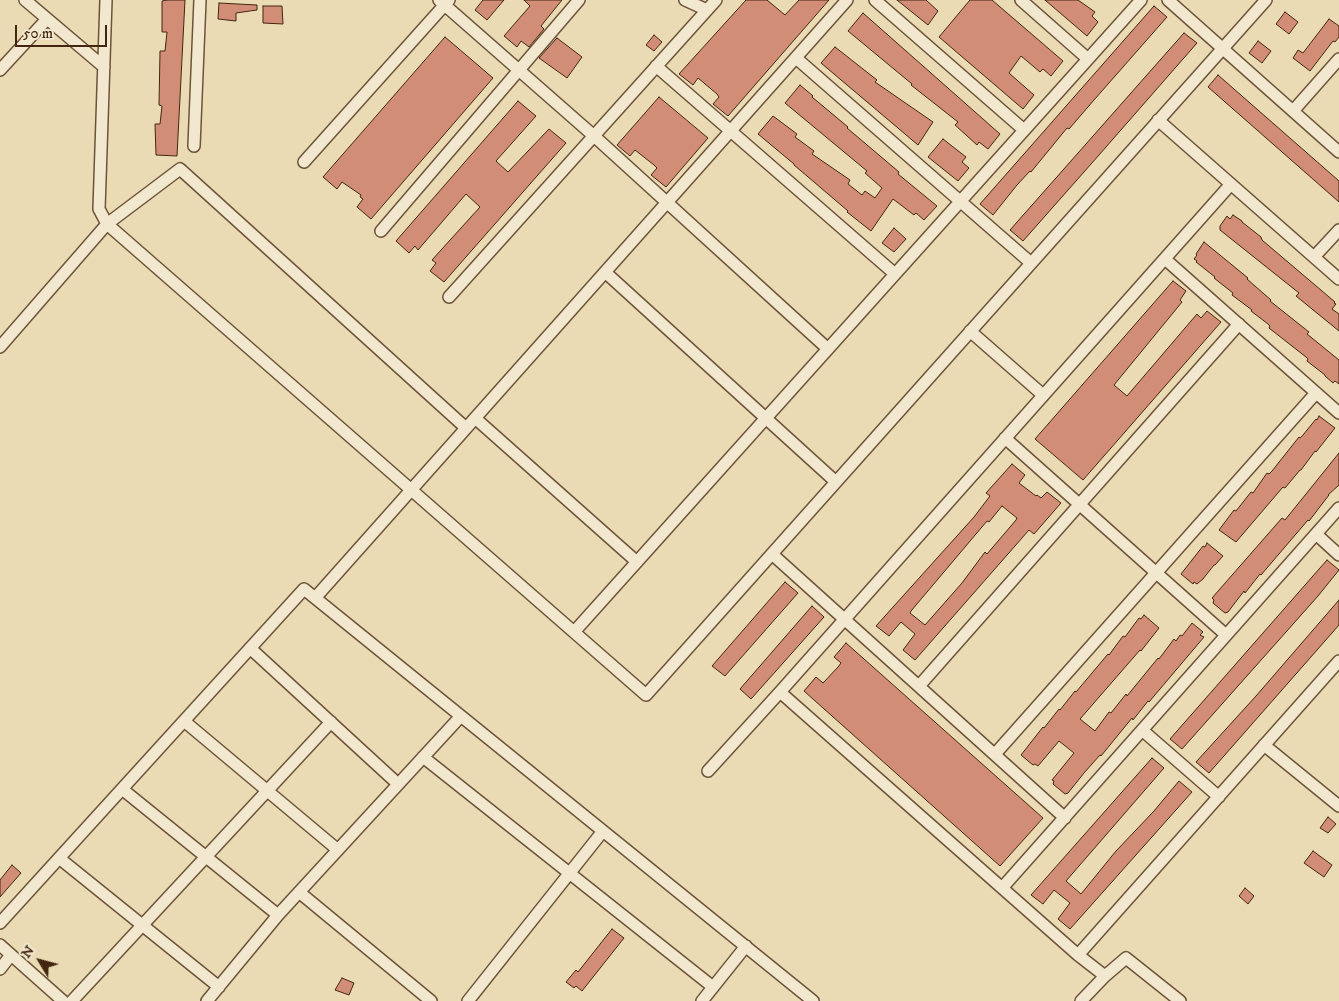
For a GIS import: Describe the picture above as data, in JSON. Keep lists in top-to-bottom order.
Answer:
{
  "scale_bar": "50 m",
  "north": "top left"
}
